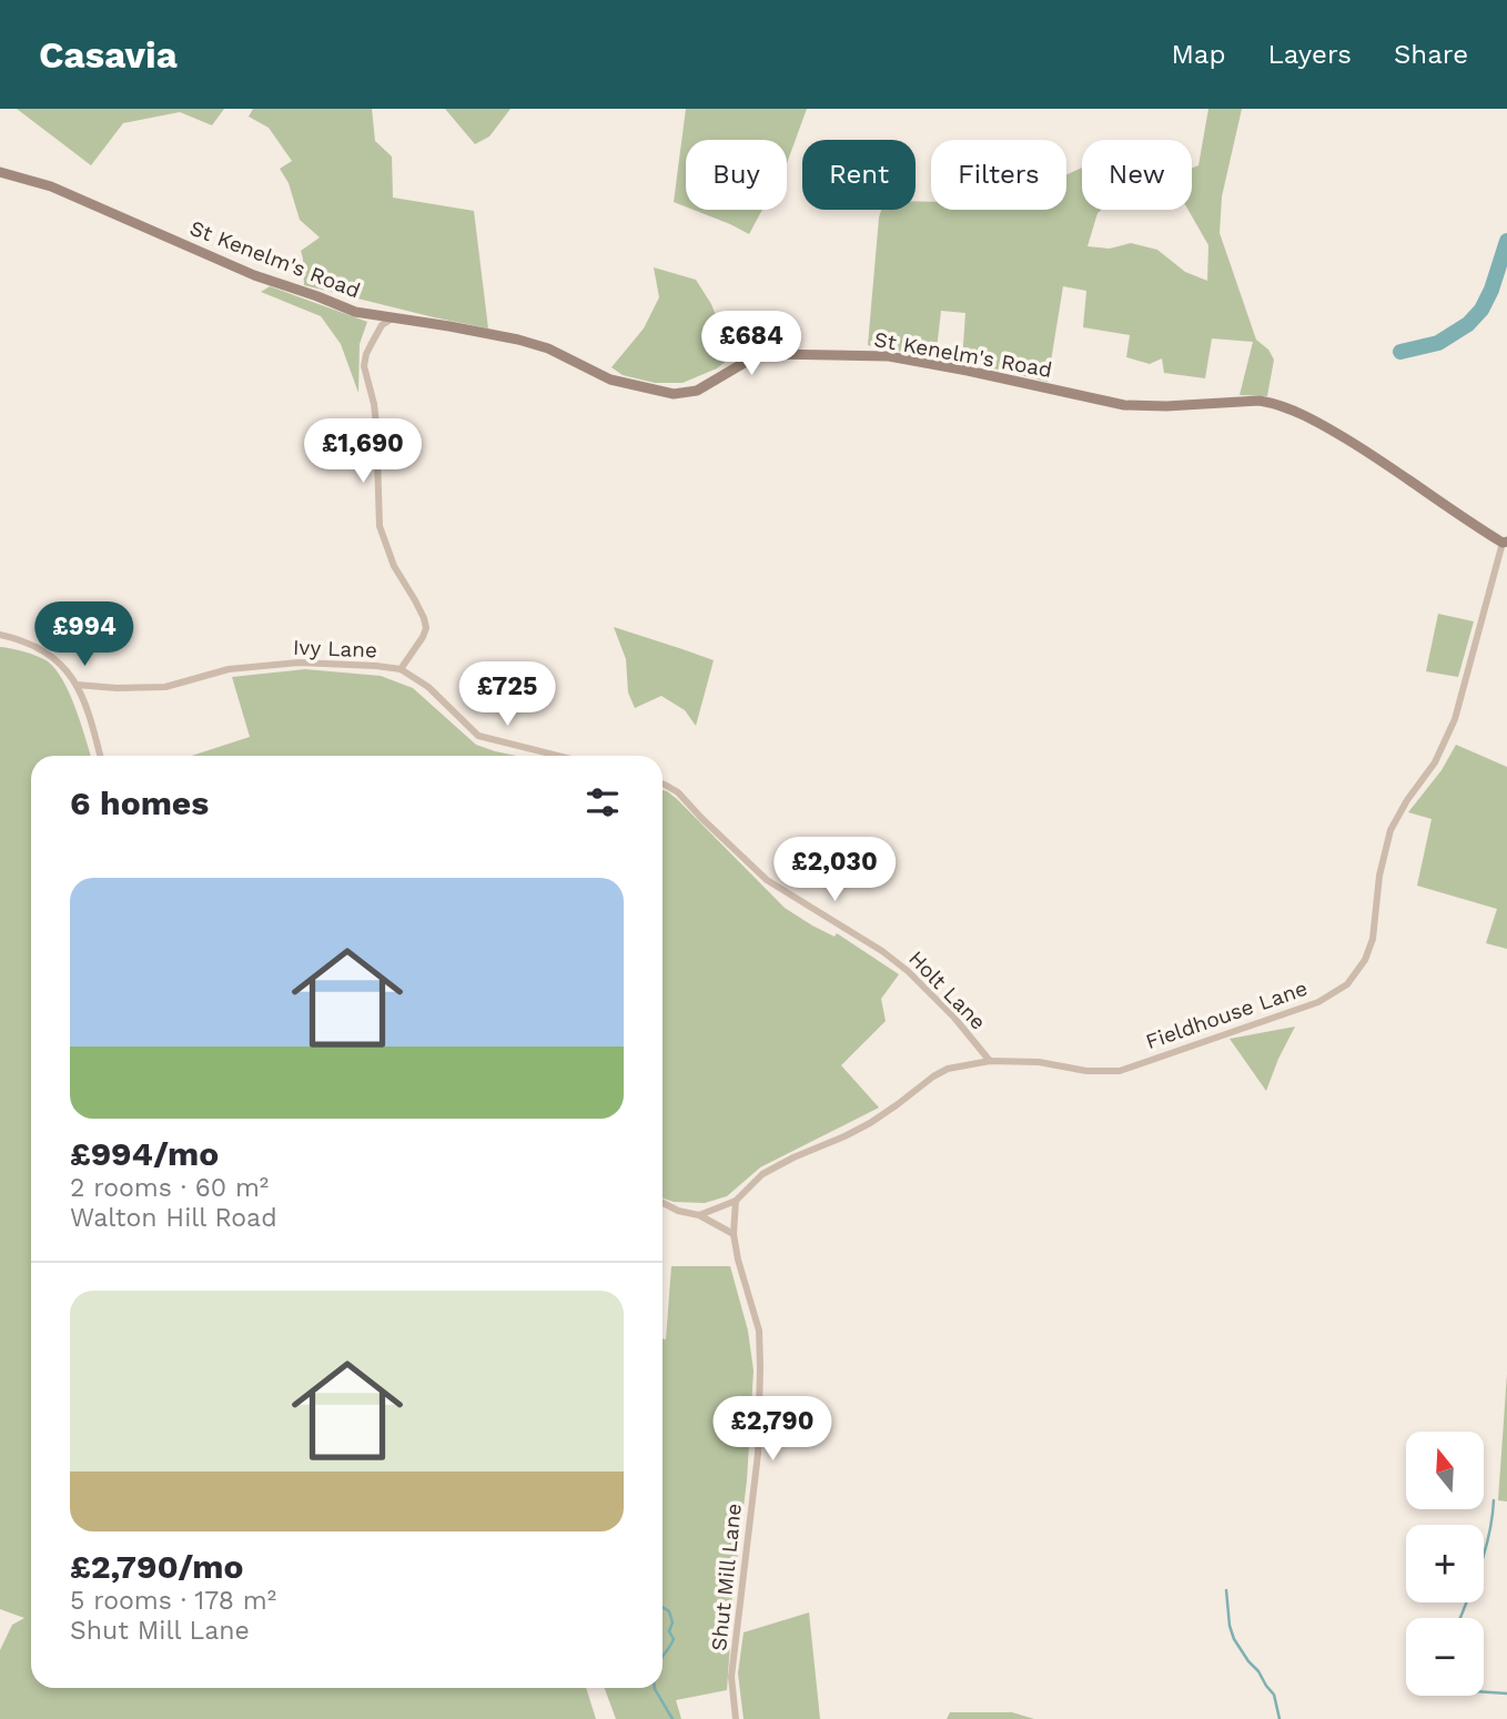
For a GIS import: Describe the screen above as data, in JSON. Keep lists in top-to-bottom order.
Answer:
{
  "streets": {
    "street": [
      "St Kenelm's Road",
      "Ivy Lane",
      "Holt Lane",
      "Fieldhouse Lane",
      "Shut Mill Lane"
    ]
  },
  "crossings": [
    ["St Kenelm's Road", "Ivy Lane"],
    ["St Kenelm's Road", "Fieldhouse Lane"],
    ["Holt Lane", "Fieldhouse Lane"],
    ["Fieldhouse Lane", "Shut Mill Lane"]
  ],
  "north": "top",
  "page": {
    "header": "Casavia",
    "nav": ["Map", "Layers", "Share"],
    "chip": [
      "Buy",
      "Rent",
      "Filters",
      "New"
    ],
    "price": [
      "£684",
      "£1,690",
      "£994",
      "£725",
      "£2,030",
      "£2,790"
    ],
    "heading": "6 homes",
    "list": [
      {
        "name": "£994/mo",
        "note": "2 rooms · 60 m² · Walton Hill Road"
      },
      {
        "name": "£2,790/mo",
        "note": "5 rooms · 178 m² · Shut Mill Lane"
      }
    ],
    "map_buttons": ["+", "−"]
  }
}
